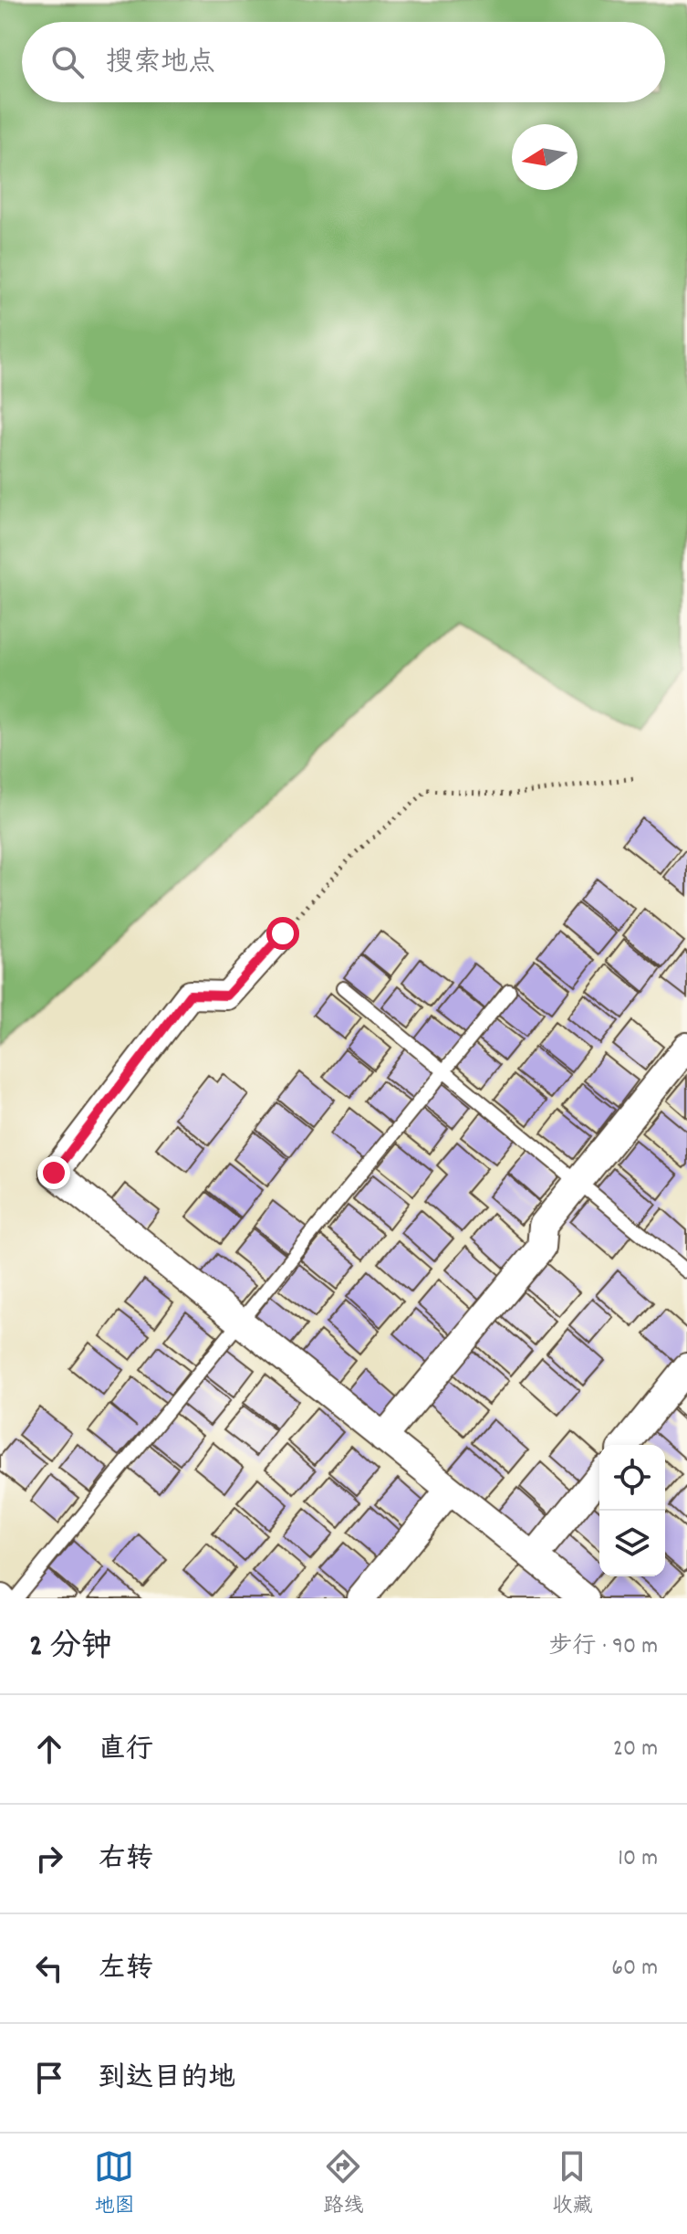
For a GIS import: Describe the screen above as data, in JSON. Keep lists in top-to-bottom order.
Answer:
{
  "north": "left",
  "page": {
    "search": "搜索地点",
    "heading": ["2 分钟", "步行 · 90 m"],
    "list": [
      ["直行", "20 m"],
      ["右转", "10 m"],
      ["左转", "60 m"],
      "到达目的地"
    ],
    "nav": ["地图", "路线", "收藏"]
  }
}
